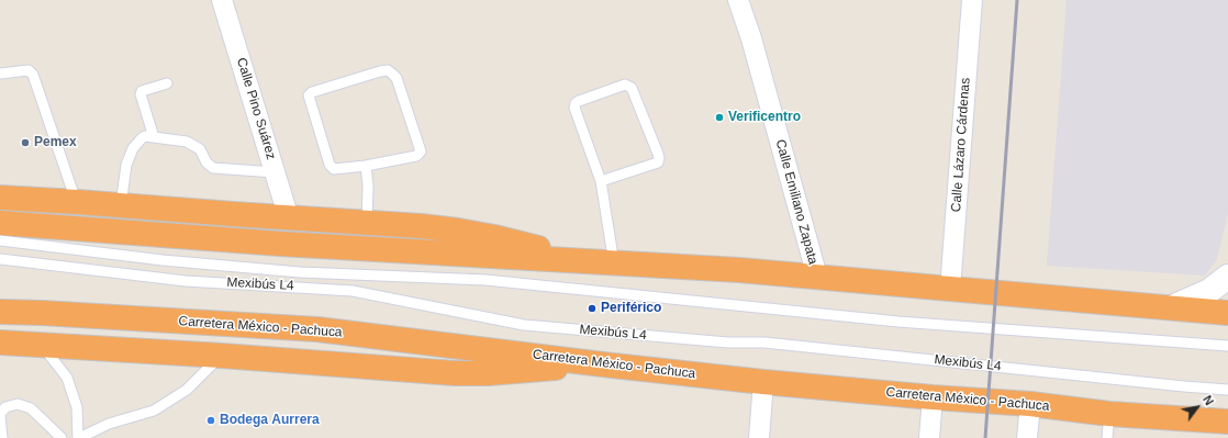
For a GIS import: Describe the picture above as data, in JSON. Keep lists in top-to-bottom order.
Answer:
{
  "streets": {
    "highway": ["Carretera México - Pachuca"],
    "street": ["Calle Pino Suárez", "Calle Lázaro Cárdenas", "Calle Emiliano Zapata"],
    "lane": ["Mexibús L4"]
  },
  "places": [
    "Verificentro",
    "Pemex",
    "Periférico",
    "Bodega Aurrera"
  ],
  "north": "top right"
}
